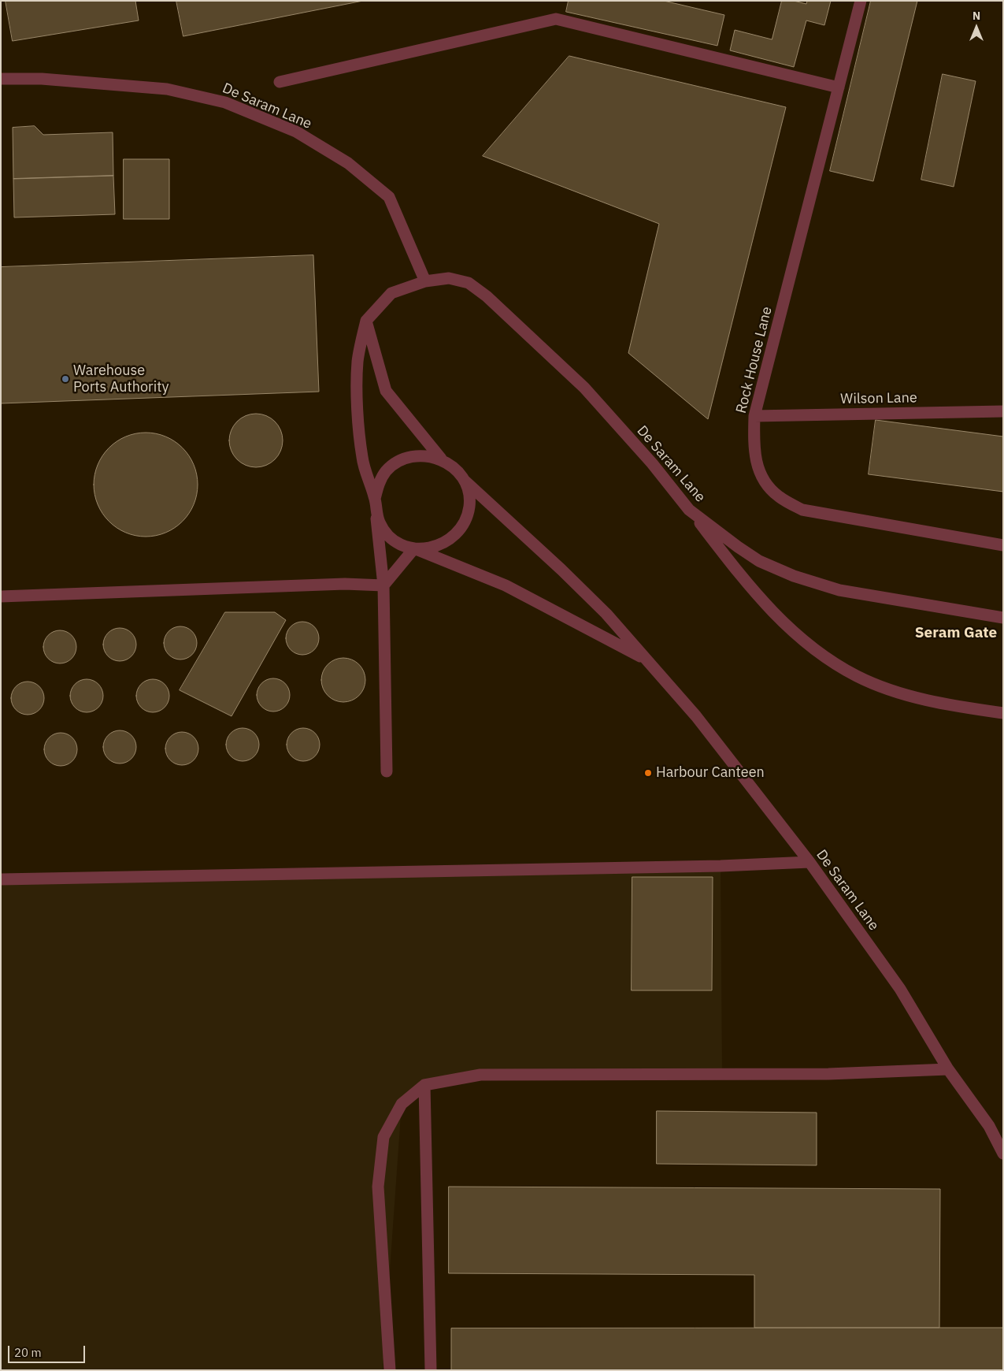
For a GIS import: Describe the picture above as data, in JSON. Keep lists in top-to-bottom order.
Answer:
{
  "streets": {
    "street": ["De Saram Lane", "Rock House Lane", "Wilson Lane"]
  },
  "crossings": [
    ["Rock House Lane", "Wilson Lane"]
  ],
  "districts": ["Seram Gate"],
  "places": ["Warehouse Ports Authority", "Harbour Canteen"],
  "scale_bar": "20 m",
  "north": "top"
}
